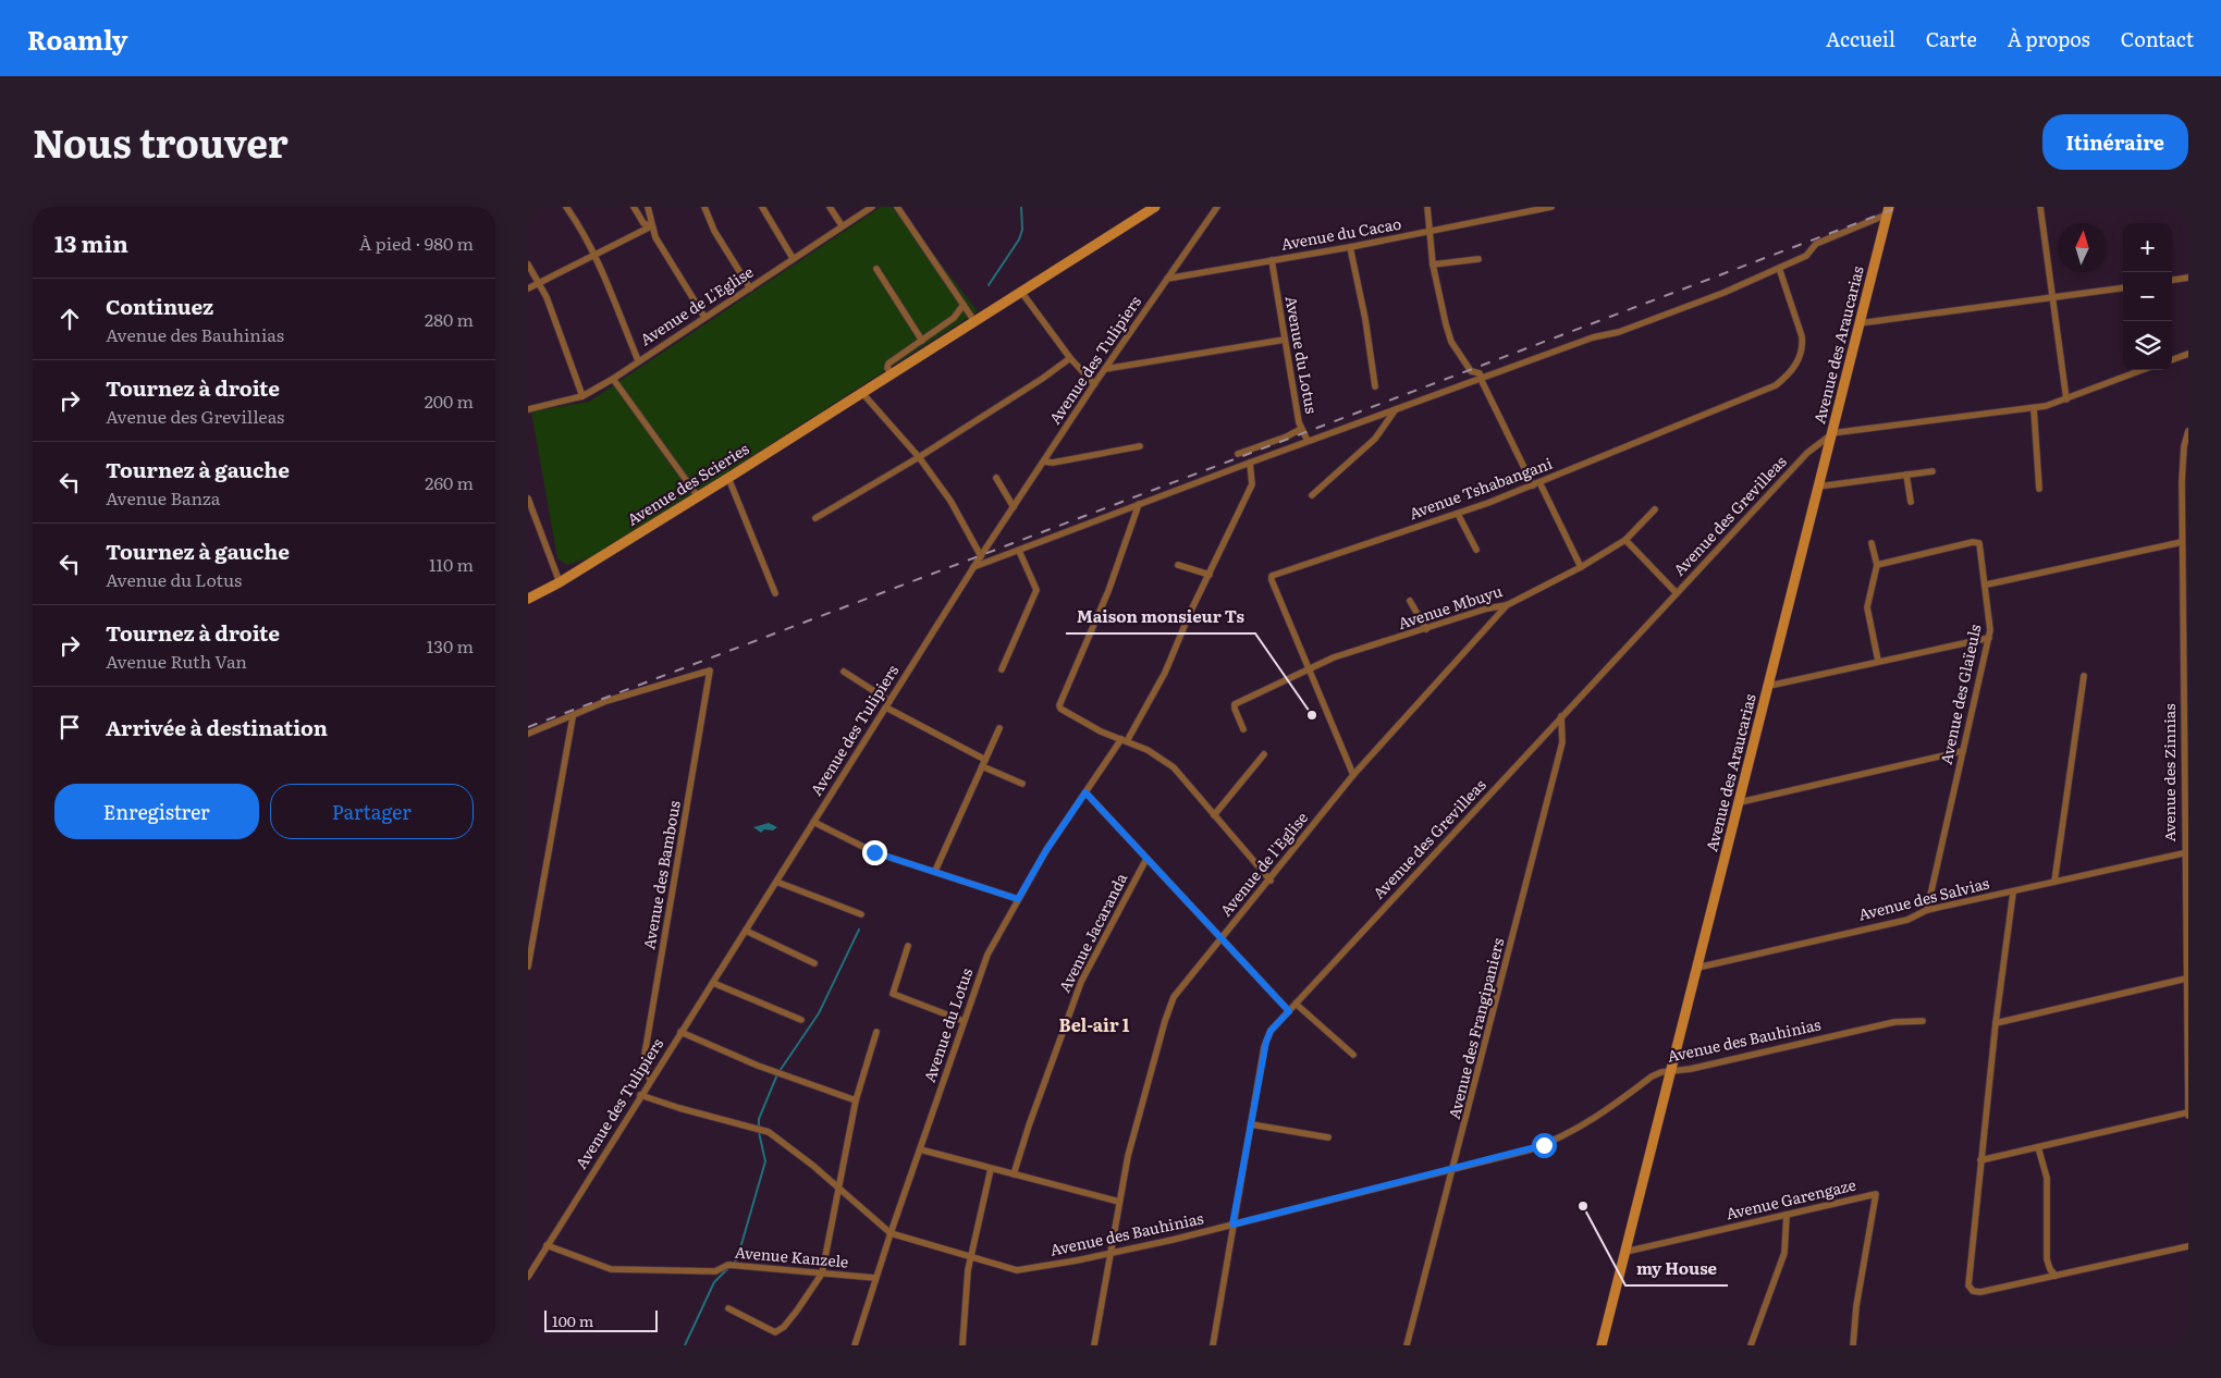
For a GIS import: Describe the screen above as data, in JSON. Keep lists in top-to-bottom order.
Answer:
{
  "streets": {
    "street": [
      "Avenue du Cacao",
      "Avenue de L'Eglise",
      "Avenue des Araucarias",
      "Avenue du Lotus",
      "Avenue des Tulipiers",
      "Avenue des Scieries",
      "Avenue Tshabangani",
      "Avenue des Grevilleas",
      "Avenue Mbuyu",
      "Avenue des Glaïeuls",
      "Avenue des Zinnias",
      "Avenue de l'Eglise",
      "Avenue des Bambous",
      "Avenue des Salvias",
      "Avenue Jacaranda",
      "Avenue des Frangipaniers",
      "Avenue des Bauhinias",
      "Avenue Garengaze",
      "Avenue Kanzele"
    ]
  },
  "crossings": [
    ["Avenue du Cacao", "Avenue du Lotus"],
    ["Avenue du Cacao", "Avenue des Tulipiers"],
    ["Avenue des Araucarias", "Avenue des Grevilleas"],
    ["Avenue des Araucarias", "Avenue des Salvias"],
    ["Avenue des Araucarias", "Avenue des Bauhinias"],
    ["Avenue des Araucarias", "Avenue Garengaze"],
    ["Avenue du Lotus", "Avenue des Bauhinias"],
    ["Avenue du Lotus", "Avenue Kanzele"],
    ["Avenue des Tulipiers", "Avenue des Bambous"],
    ["Avenue des Tulipiers", "Avenue des Bauhinias"],
    ["Avenue des Tulipiers", "Avenue Kanzele"],
    ["Avenue Tshabangani", "Avenue Mbuyu"],
    ["Avenue Tshabangani", "Avenue de l'Eglise"],
    ["Avenue des Grevilleas", "Avenue des Frangipaniers"],
    ["Avenue des Grevilleas", "Avenue des Bauhinias"],
    ["Avenue Mbuyu", "Avenue de l'Eglise"],
    ["Avenue des Glaïeuls", "Avenue des Salvias"],
    ["Avenue des Zinnias", "Avenue des Salvias"],
    ["Avenue de l'Eglise", "Avenue des Bauhinias"],
    ["Avenue des Frangipaniers", "Avenue des Bauhinias"]
  ],
  "districts": ["Bel-air 1"],
  "places": ["Maison monsieur Ts", "my House"],
  "scale_bar": "100 m",
  "north": "top",
  "page": {
    "header": "Roamly",
    "nav": [
      "Accueil",
      "Carte",
      "À propos",
      "Contact"
    ],
    "title": "Nous trouver",
    "buttons": [
      "Itinéraire",
      ["Enregistrer", "Partager"]
    ],
    "heading": ["13 min", "À pied · 980 m"],
    "map_buttons": ["+", "−"],
    "list": [
      ["Continuez", "Avenue des Bauhinias", "280 m"],
      ["Tournez à droite", "Avenue des Grevilleas", "200 m"],
      ["Tournez à gauche", "Avenue Banza", "260 m"],
      ["Tournez à gauche", "Avenue du Lotus", "110 m"],
      ["Tournez à droite", "Avenue Ruth Van", "130 m"],
      "Arrivée à destination"
    ],
    "scale": "100 m"
  }
}
